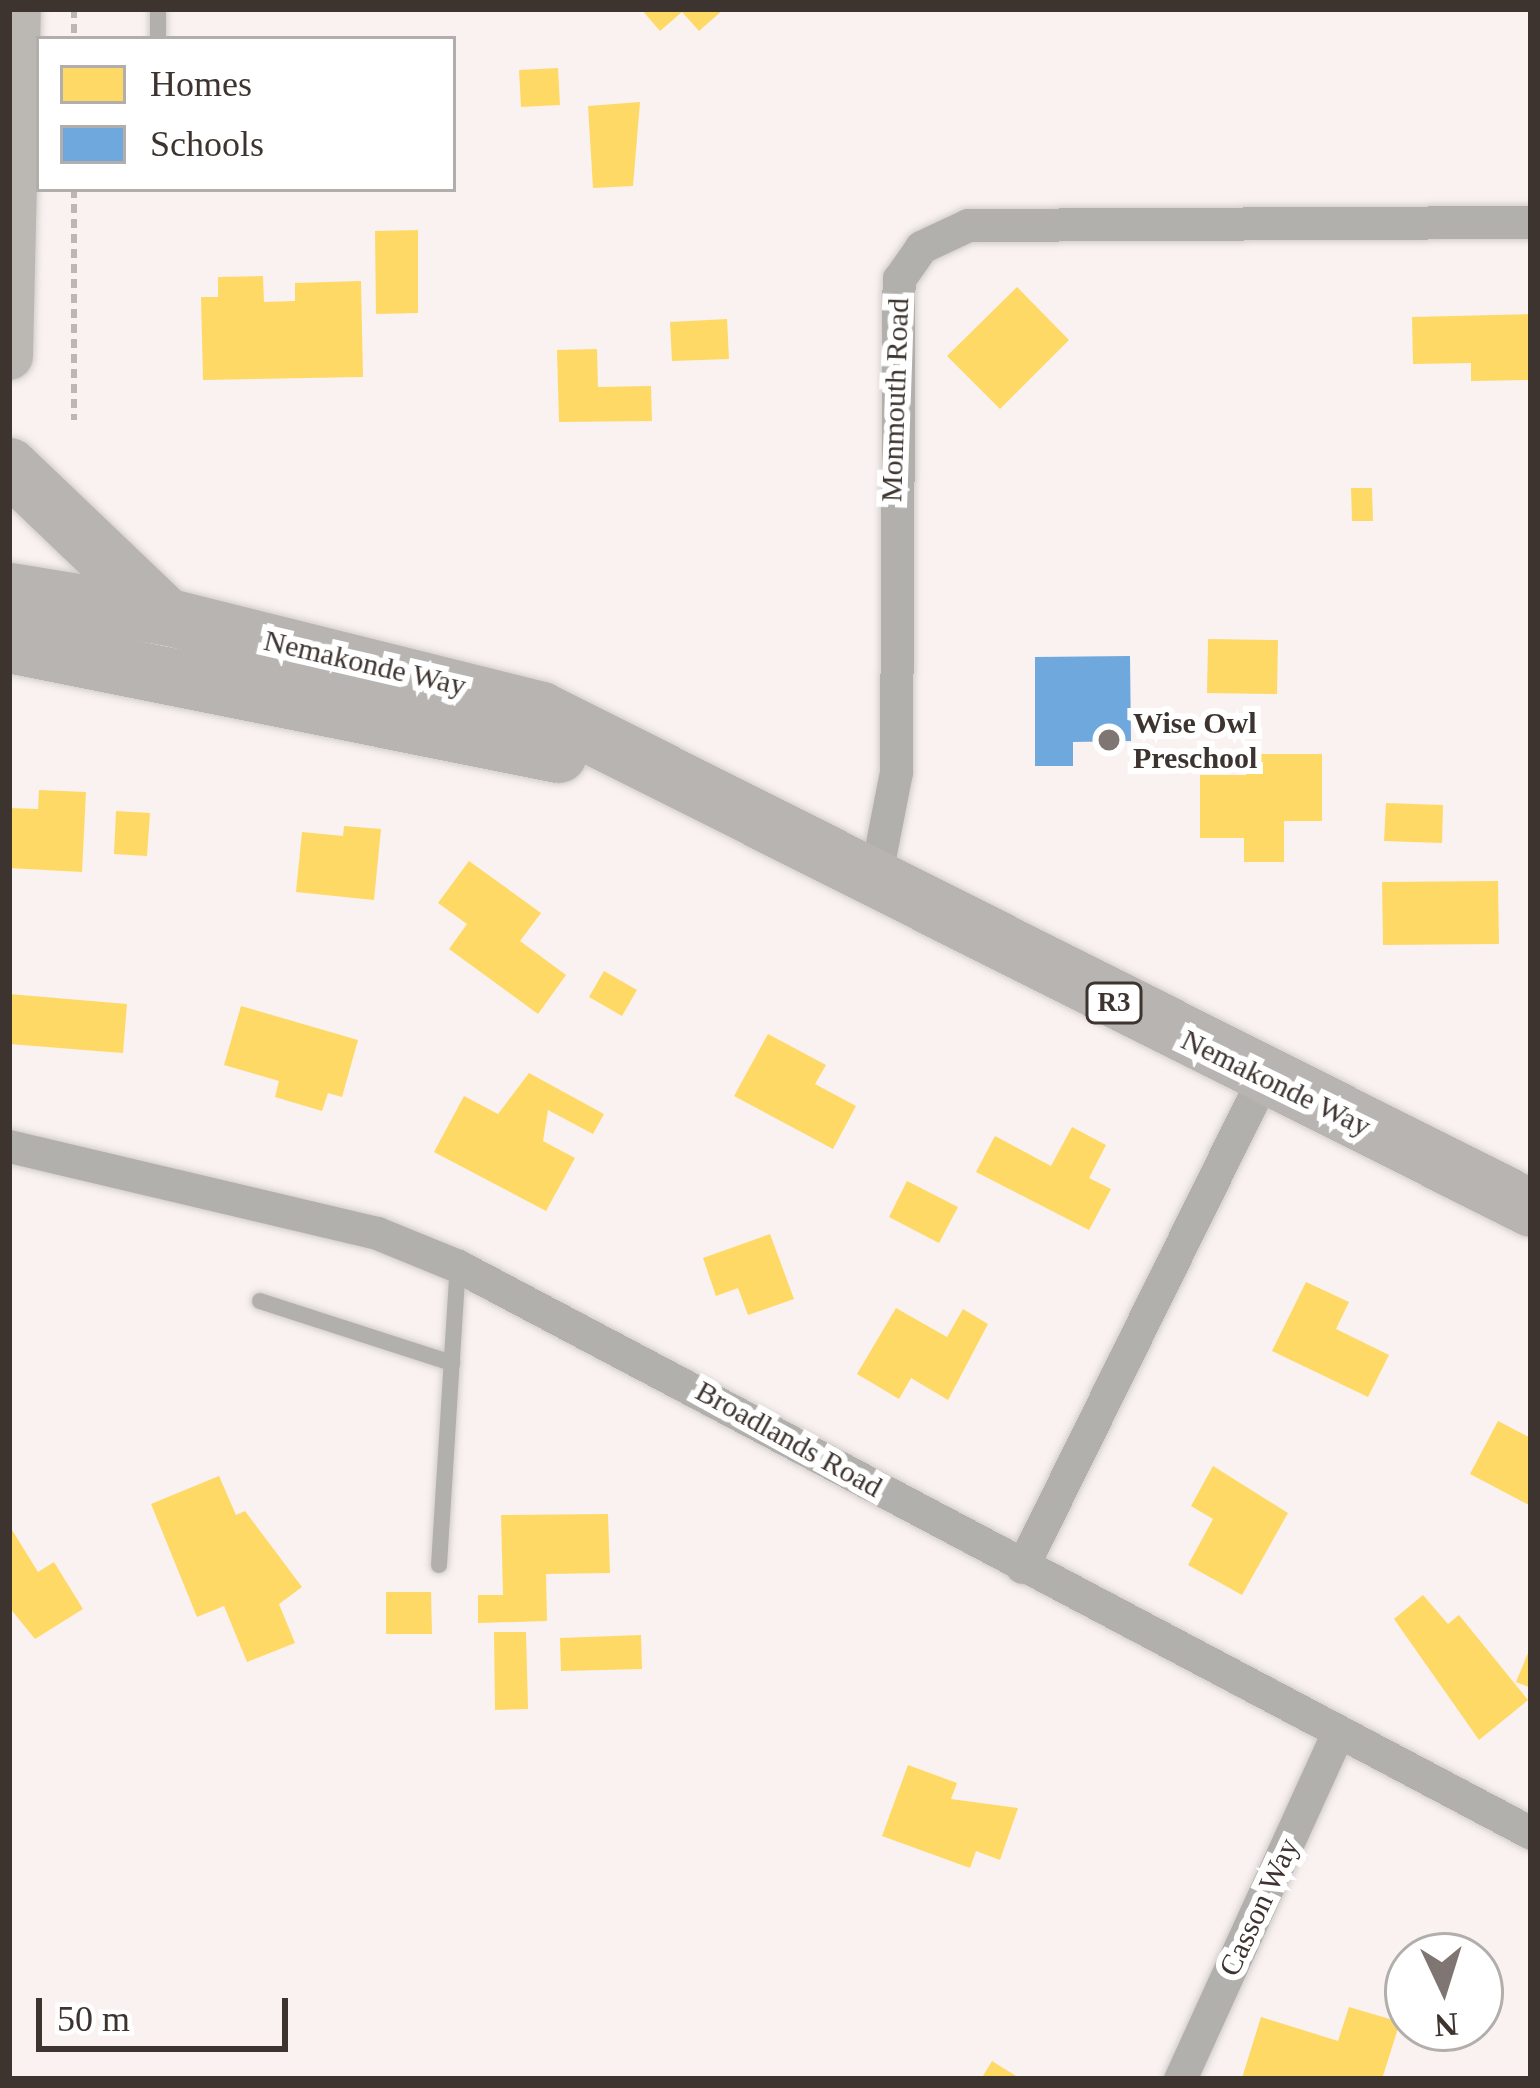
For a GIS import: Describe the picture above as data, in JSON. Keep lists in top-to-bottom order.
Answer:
{
  "streets": {
    "highway": ["Nemakonde Way", "R3"],
    "street": ["Monmouth Road", "Broadlands Road", "Casson Way"]
  },
  "crossings": [
    ["Monmouth Road", "Nemakonde Way"],
    ["Broadlands Road", "Casson Way"]
  ],
  "places": ["Wise Owl Preschool"],
  "legend": ["Homes", "Schools"],
  "scale_bar": "50 m",
  "north": "bottom"
}
